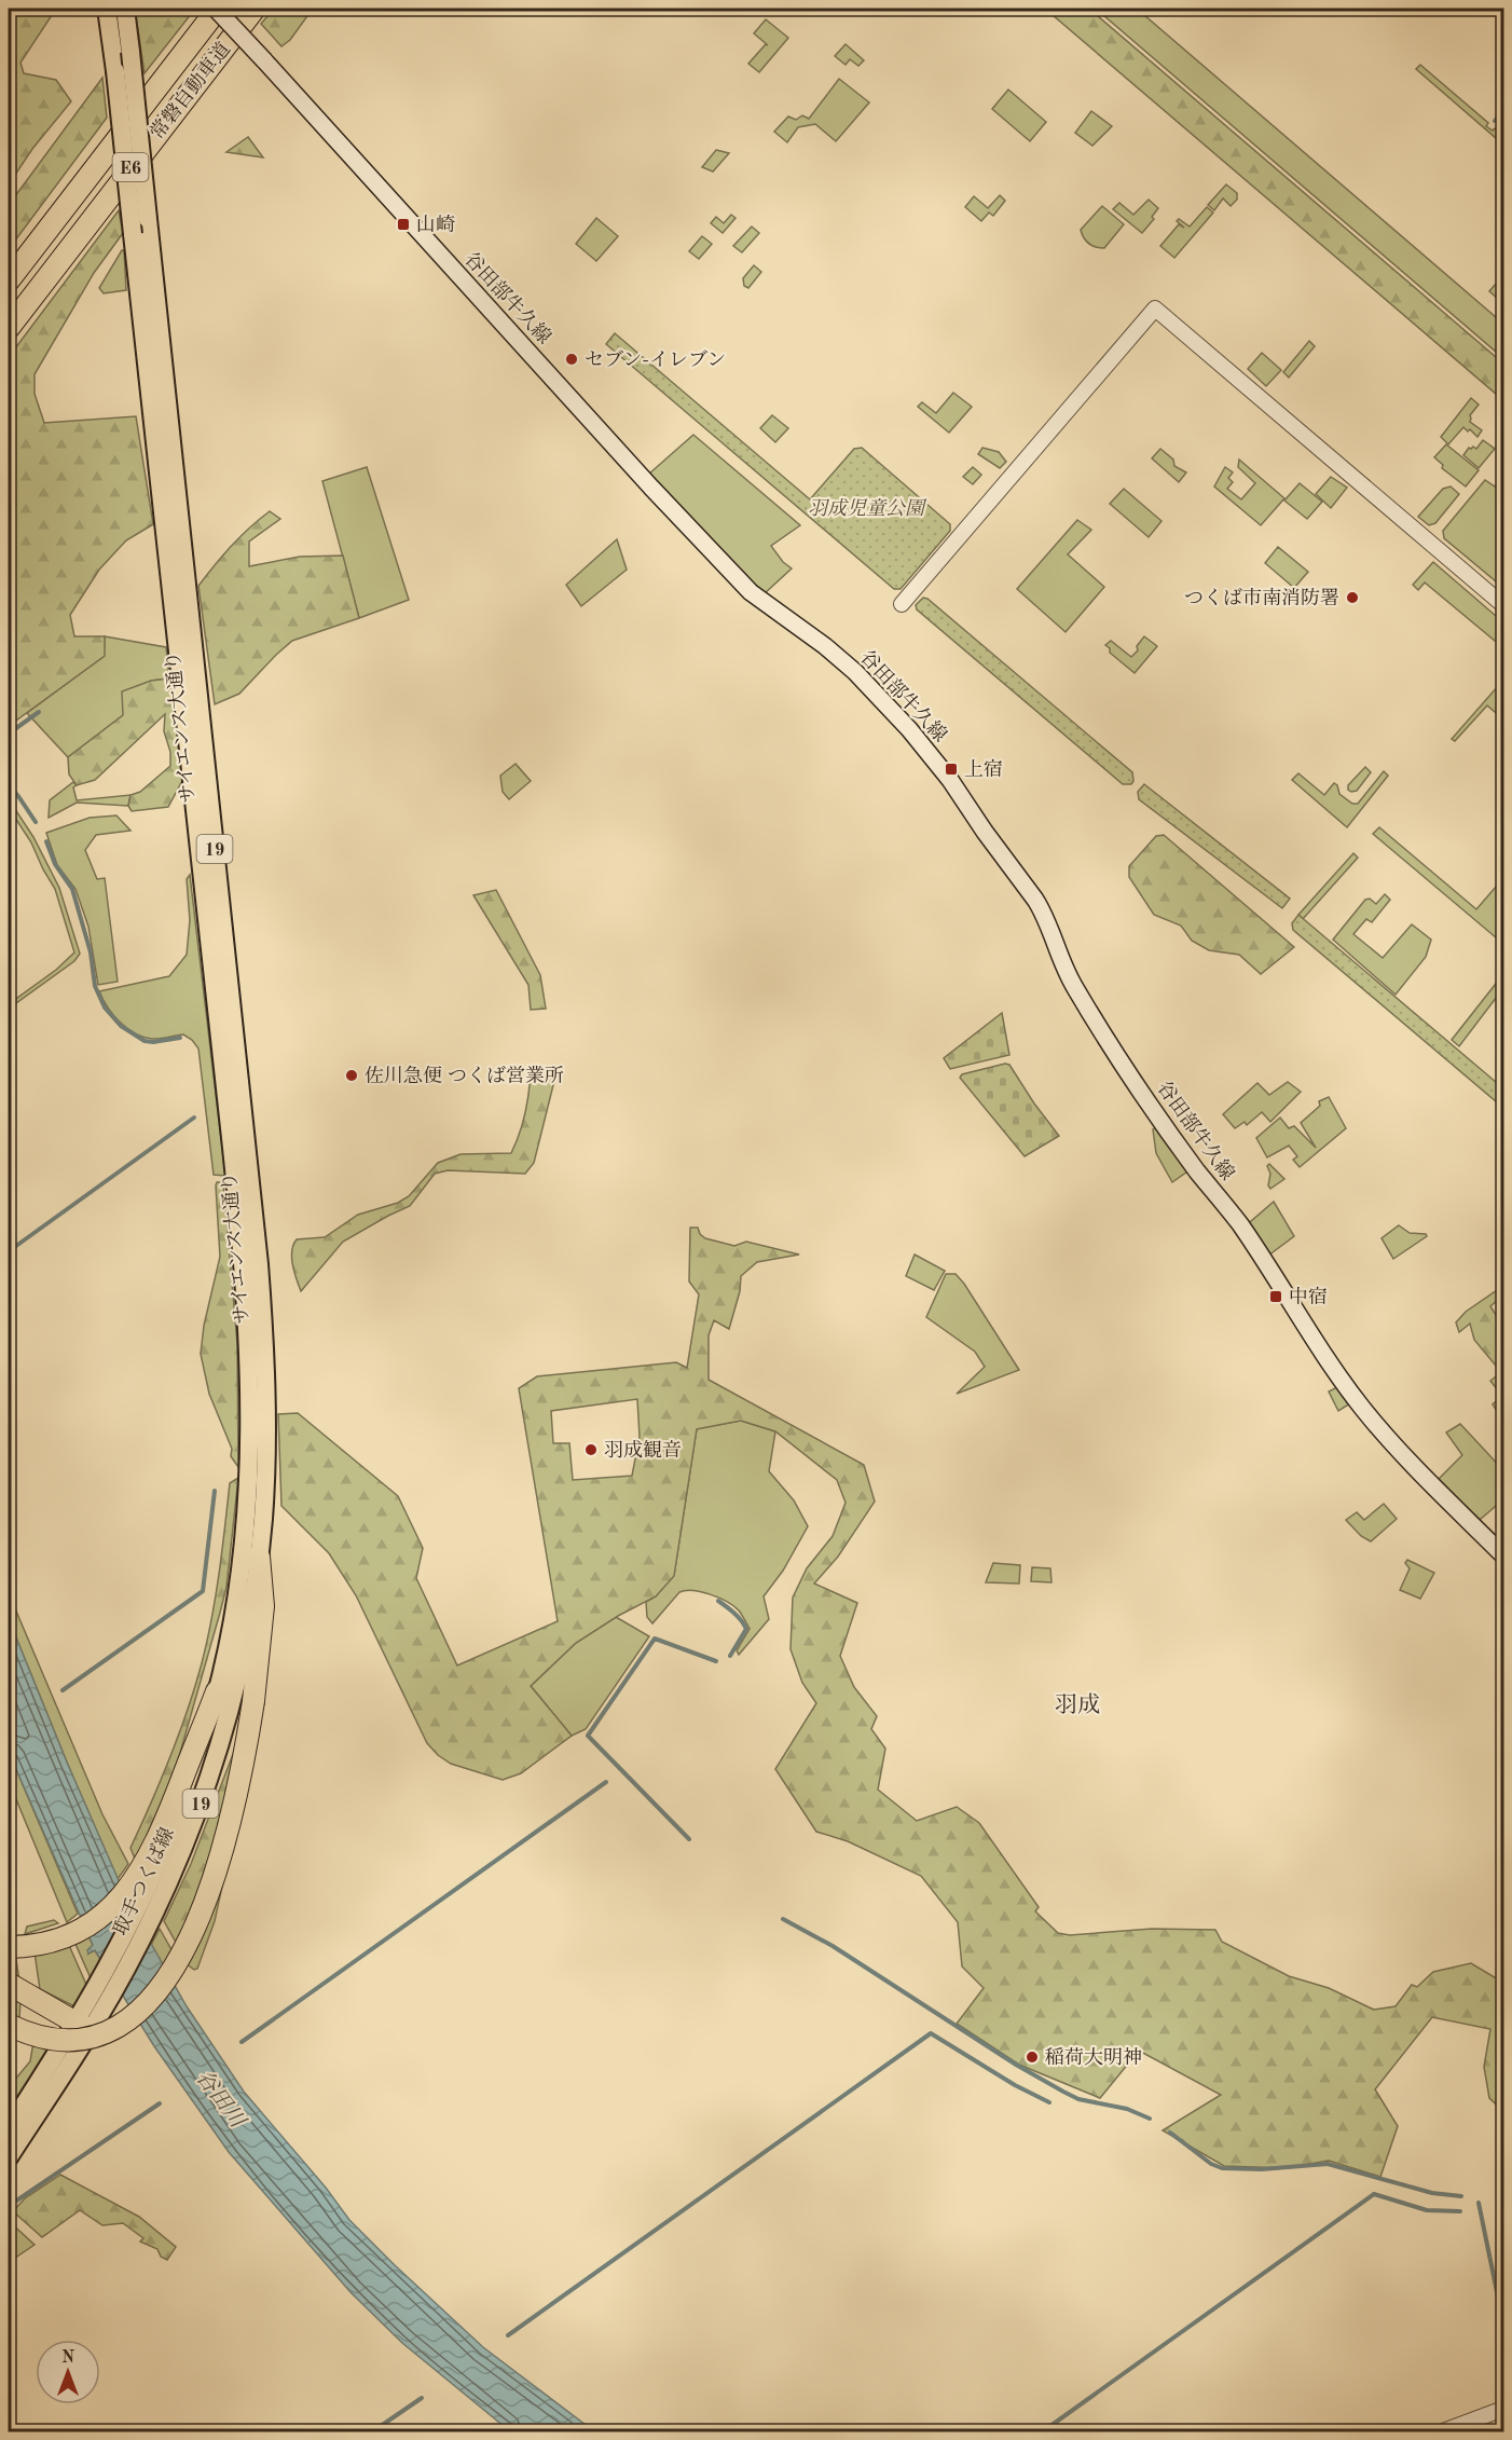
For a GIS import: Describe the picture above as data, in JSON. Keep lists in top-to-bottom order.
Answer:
{
  "streets": {
    "highway": ["常磐自動車道", "E6"],
    "main road": [
      "谷田部牛久線",
      "サイエンス大通り",
      "19",
      "取手つくば線"
    ]
  },
  "crossings": [
    ["常磐自動車道", "谷田部牛久線"],
    ["サイエンス大通り", "取手つくば線"]
  ],
  "districts": ["羽成"],
  "water": ["谷田川"],
  "parks": ["羽成児童公園"],
  "places": {
    "transit": ["山崎", "上宿", "中宿"],
    "other": [
      "セブン-イレブン",
      "つくば市南消防署",
      "佐川急便 つくば営業所",
      "羽成観音",
      "稲荷大明神"
    ]
  },
  "north": "top"
}
